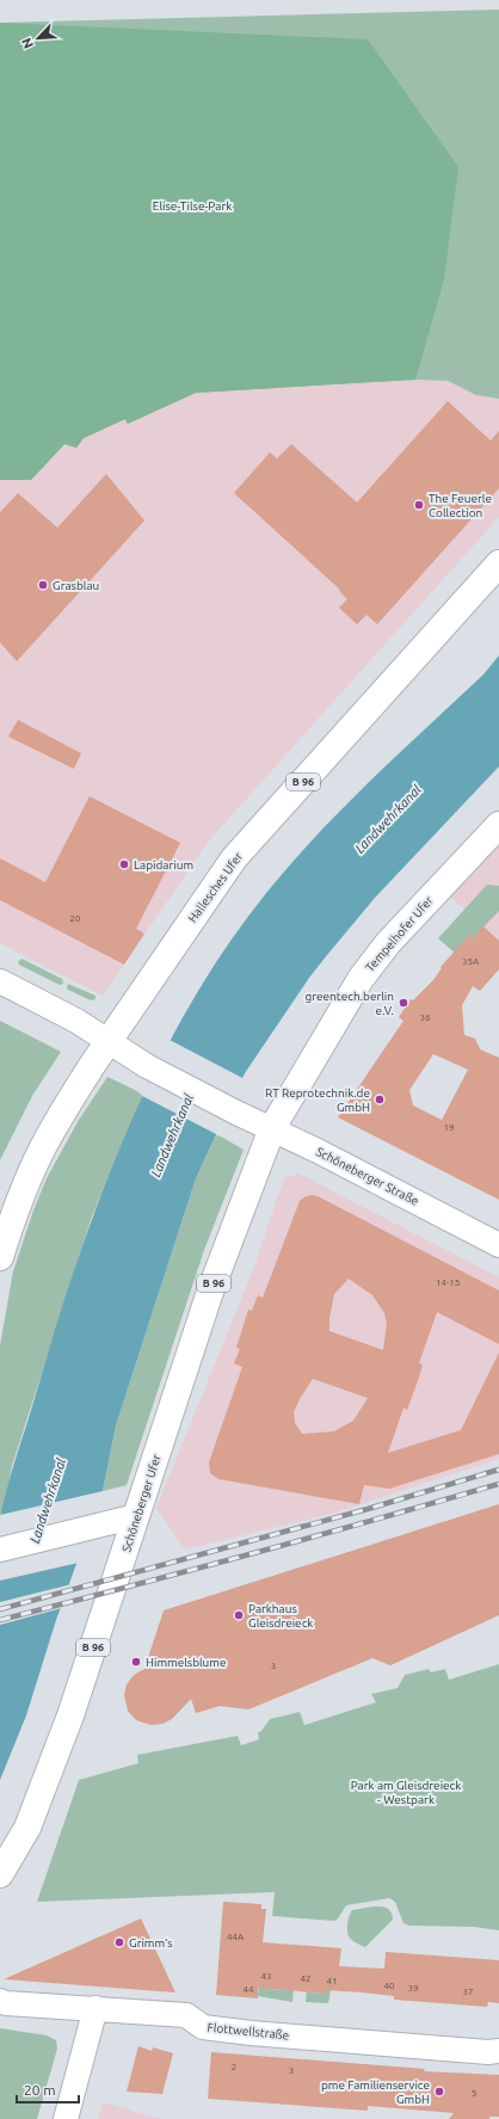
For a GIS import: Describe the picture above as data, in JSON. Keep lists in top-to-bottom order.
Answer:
{
  "streets": {
    "main road": [
      "B 96",
      "Hallesches Ufer",
      "Tempelhofer Ufer",
      "Schöneberger Ufer"
    ],
    "street": ["Schöneberger Straße", "Flottwellstraße"]
  },
  "crossings": [
    ["Hallesches Ufer", "Schöneberger Straße"],
    ["Tempelhofer Ufer", "Schöneberger Straße"],
    ["Tempelhofer Ufer", "Schöneberger Ufer"],
    ["Schöneberger Straße", "Schöneberger Ufer"]
  ],
  "water": ["Landwehrkanal"],
  "parks": ["Elise-Tilse-Park", "Park am Gleisdreieck - Westpark"],
  "places": [
    "The Feuerle Collection",
    "Grasblau",
    "Lapidarium",
    "greentech.berlin e.V.",
    "RT Reprotechnik.de GmbH",
    "Parkhaus Gleisdreieck",
    "Himmelsblume",
    "Grimm's",
    "pme Familienservice GmbH"
  ],
  "house_numbers": [
    "20",
    "35A",
    "36",
    "19",
    "14-15",
    "3",
    "44A",
    "43",
    "42",
    "41",
    "40",
    "39",
    "44",
    "37",
    "2",
    "3",
    "5"
  ],
  "scale_bar": "20 m",
  "north": "bottom left"
}
